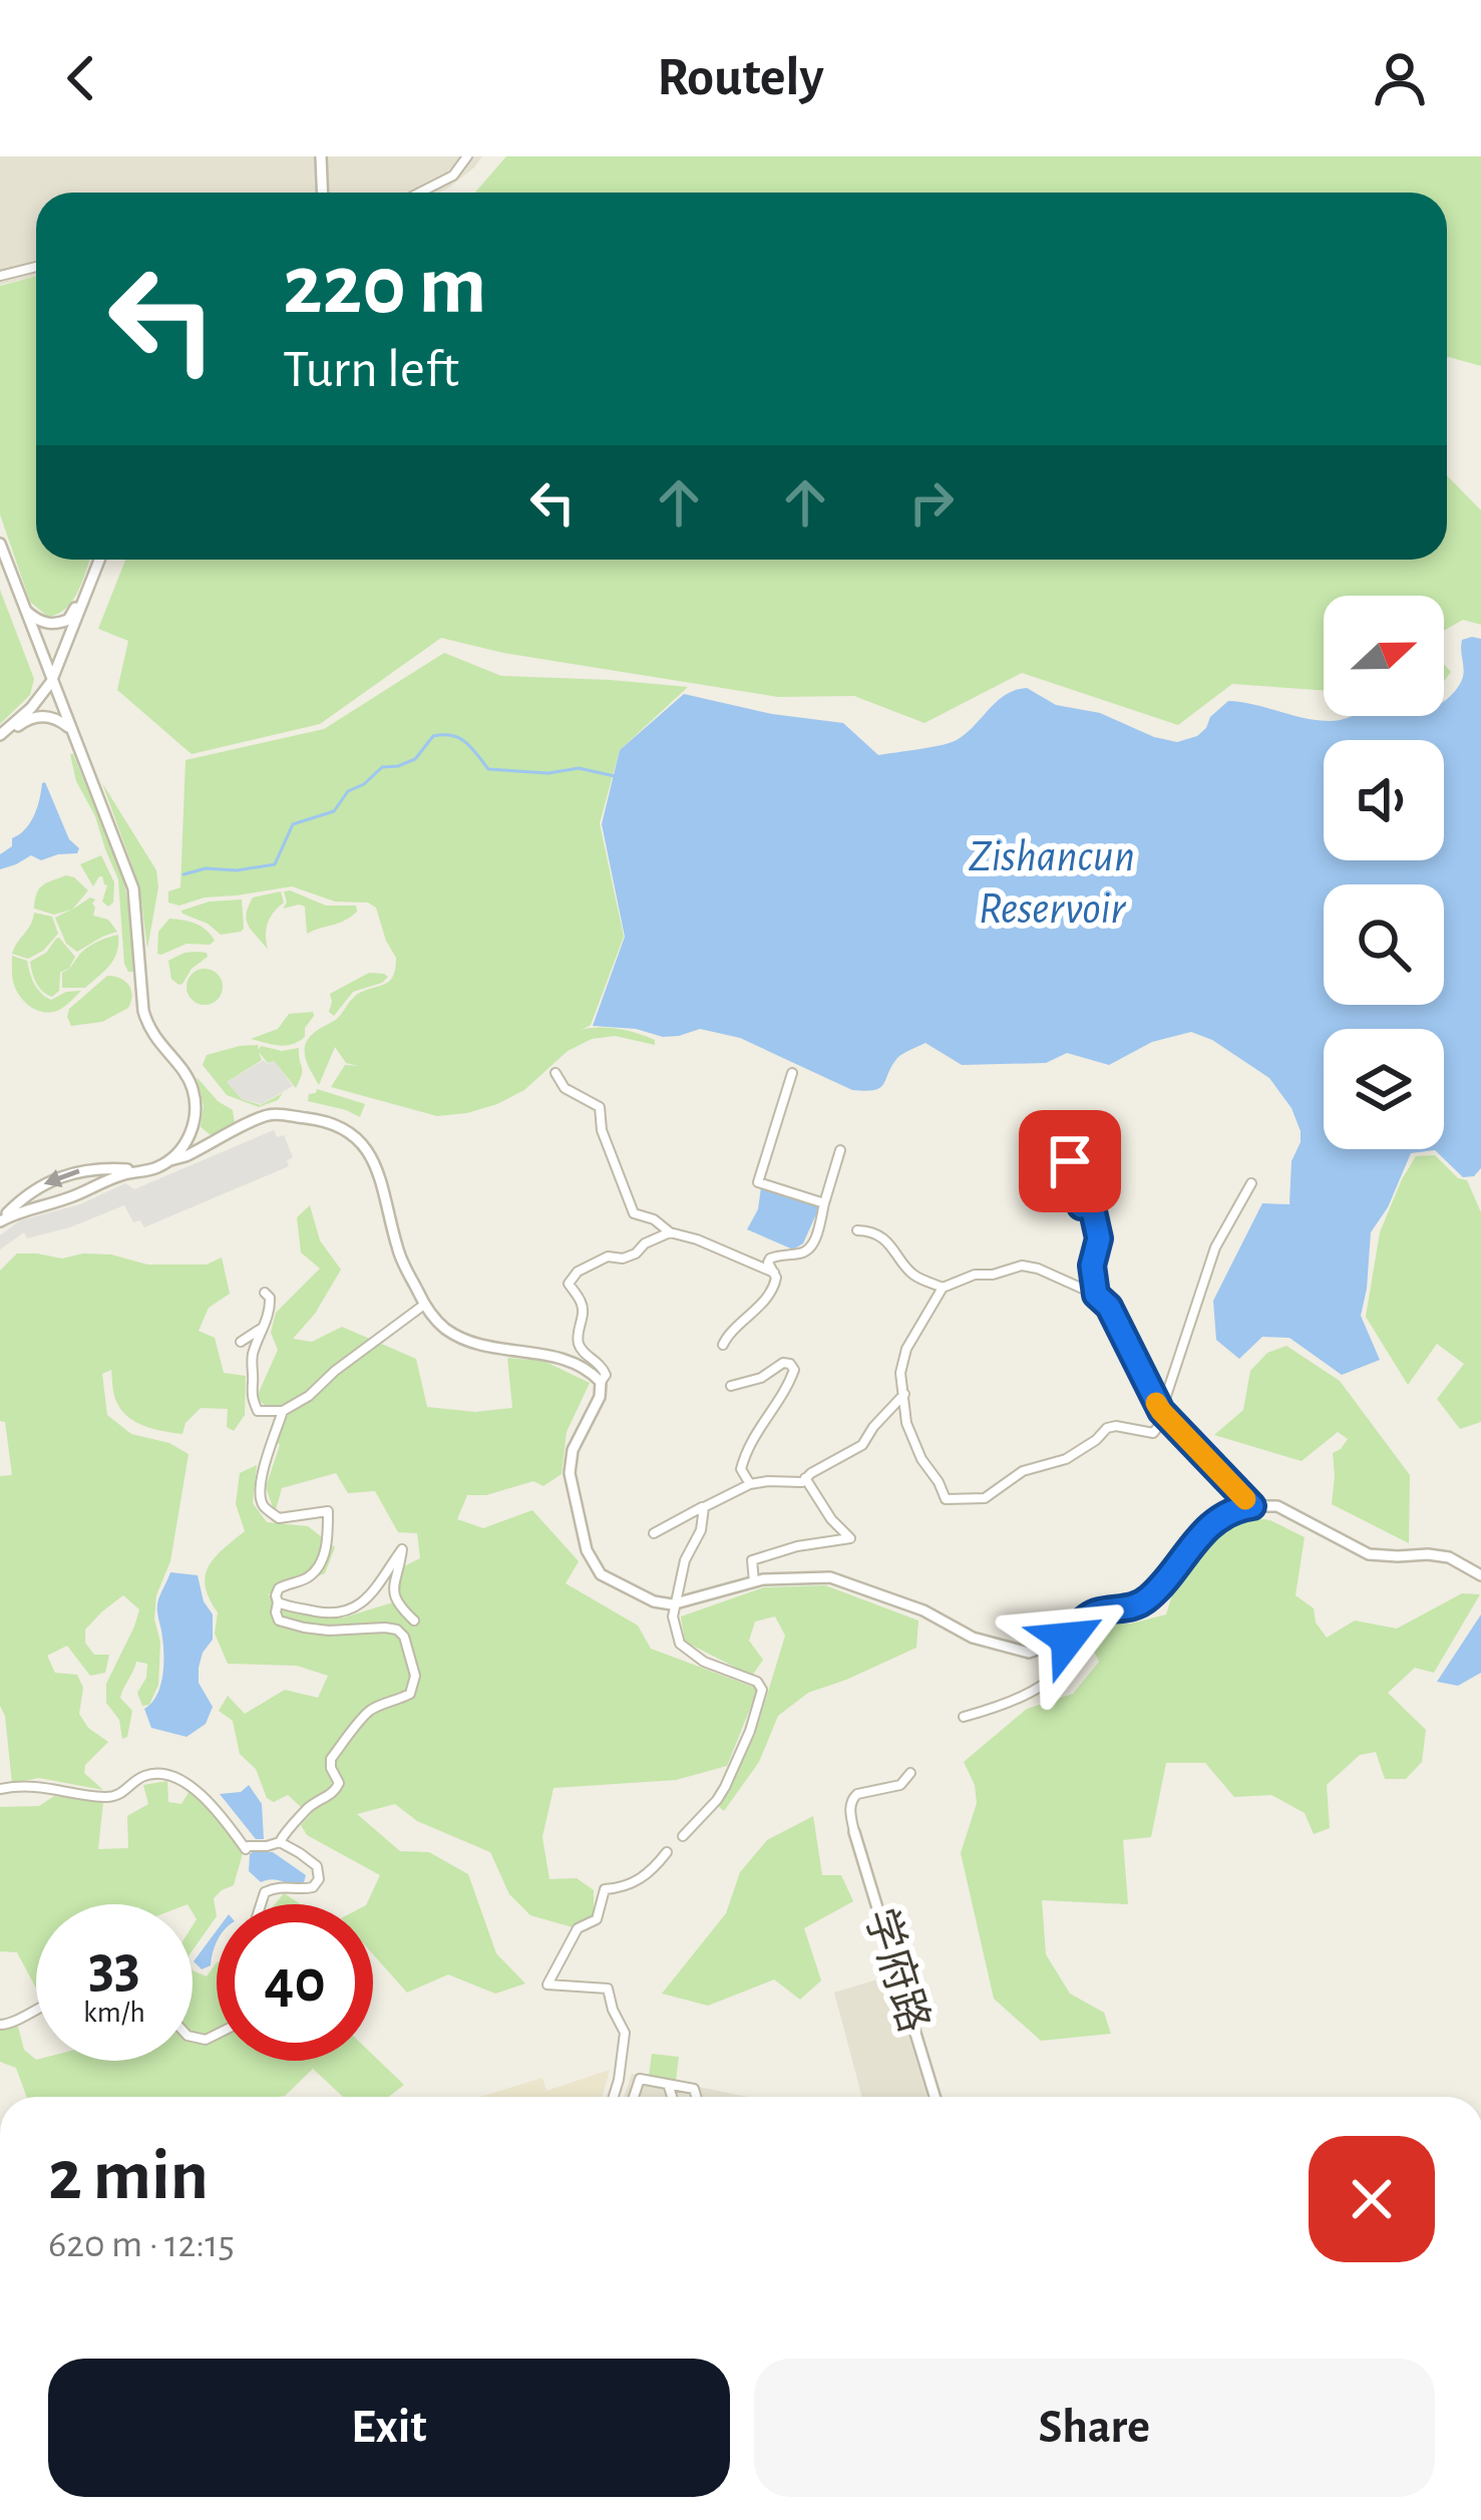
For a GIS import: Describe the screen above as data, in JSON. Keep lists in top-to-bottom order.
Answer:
{
  "streets": {
    "street": ["学府路"]
  },
  "water": ["Zishancun Reservoir"],
  "north": "right",
  "page": {
    "header": "Routely",
    "turn": ["220 m", "Turn left"],
    "speed": "33 km/h",
    "limit": "40",
    "heading": ["2 min", "620 m · 12:15"],
    "buttons": ["Exit", "Share"]
  }
}
